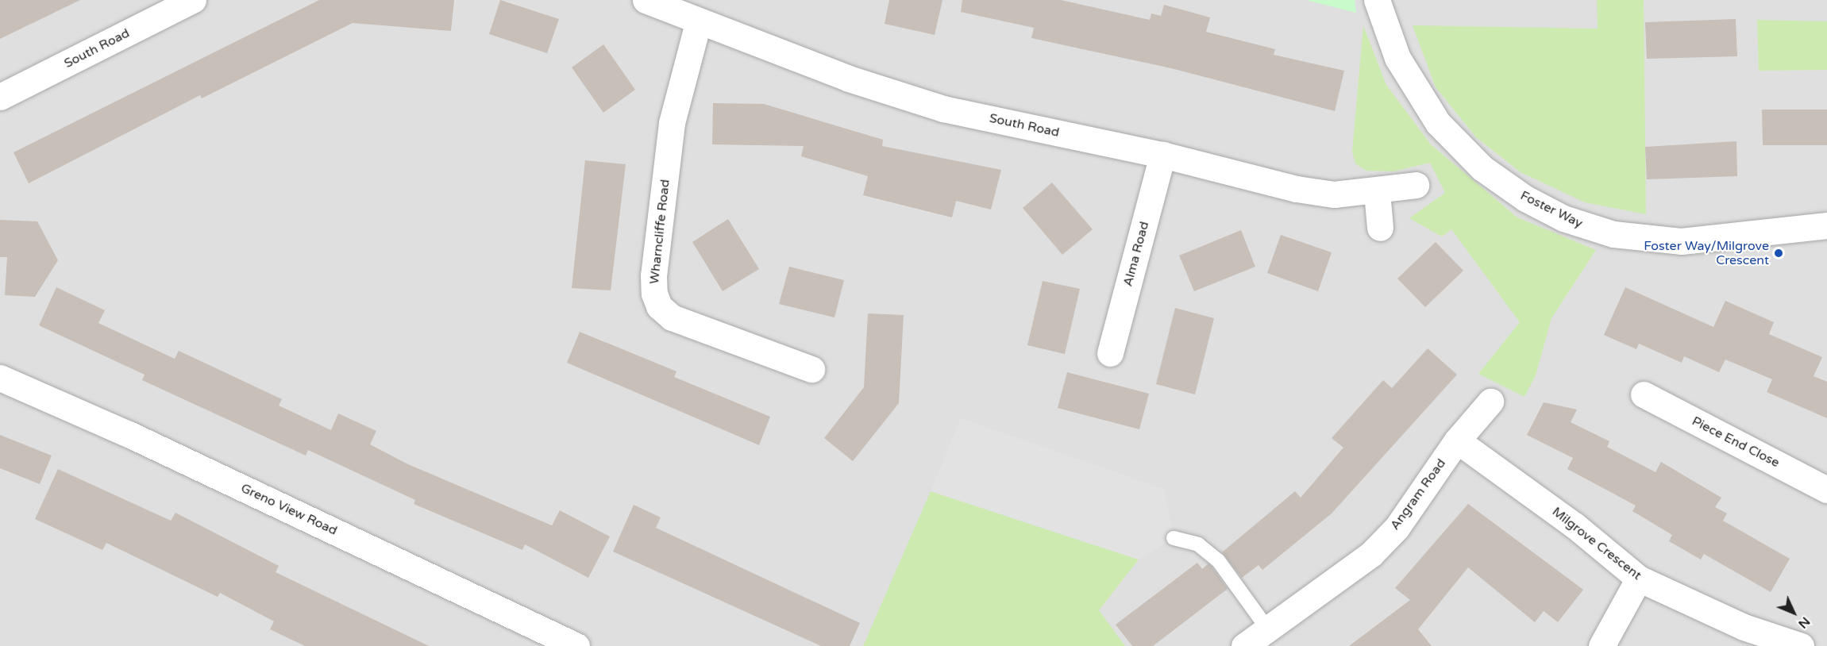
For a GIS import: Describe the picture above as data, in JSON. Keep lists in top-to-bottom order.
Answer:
{
  "streets": {
    "street": [
      "South Road",
      "Foster Way",
      "Wharncliffe Road",
      "Alma Road",
      "Piece End Close",
      "Angram Road",
      "Greno View Road",
      "Milgrove Crescent"
    ]
  },
  "crossings": [
    ["South Road", "Wharncliffe Road"],
    ["South Road", "Alma Road"],
    ["Angram Road", "Milgrove Crescent"]
  ],
  "places": ["Foster Way/Milgrove Crescent"],
  "north": "bottom right"
}
